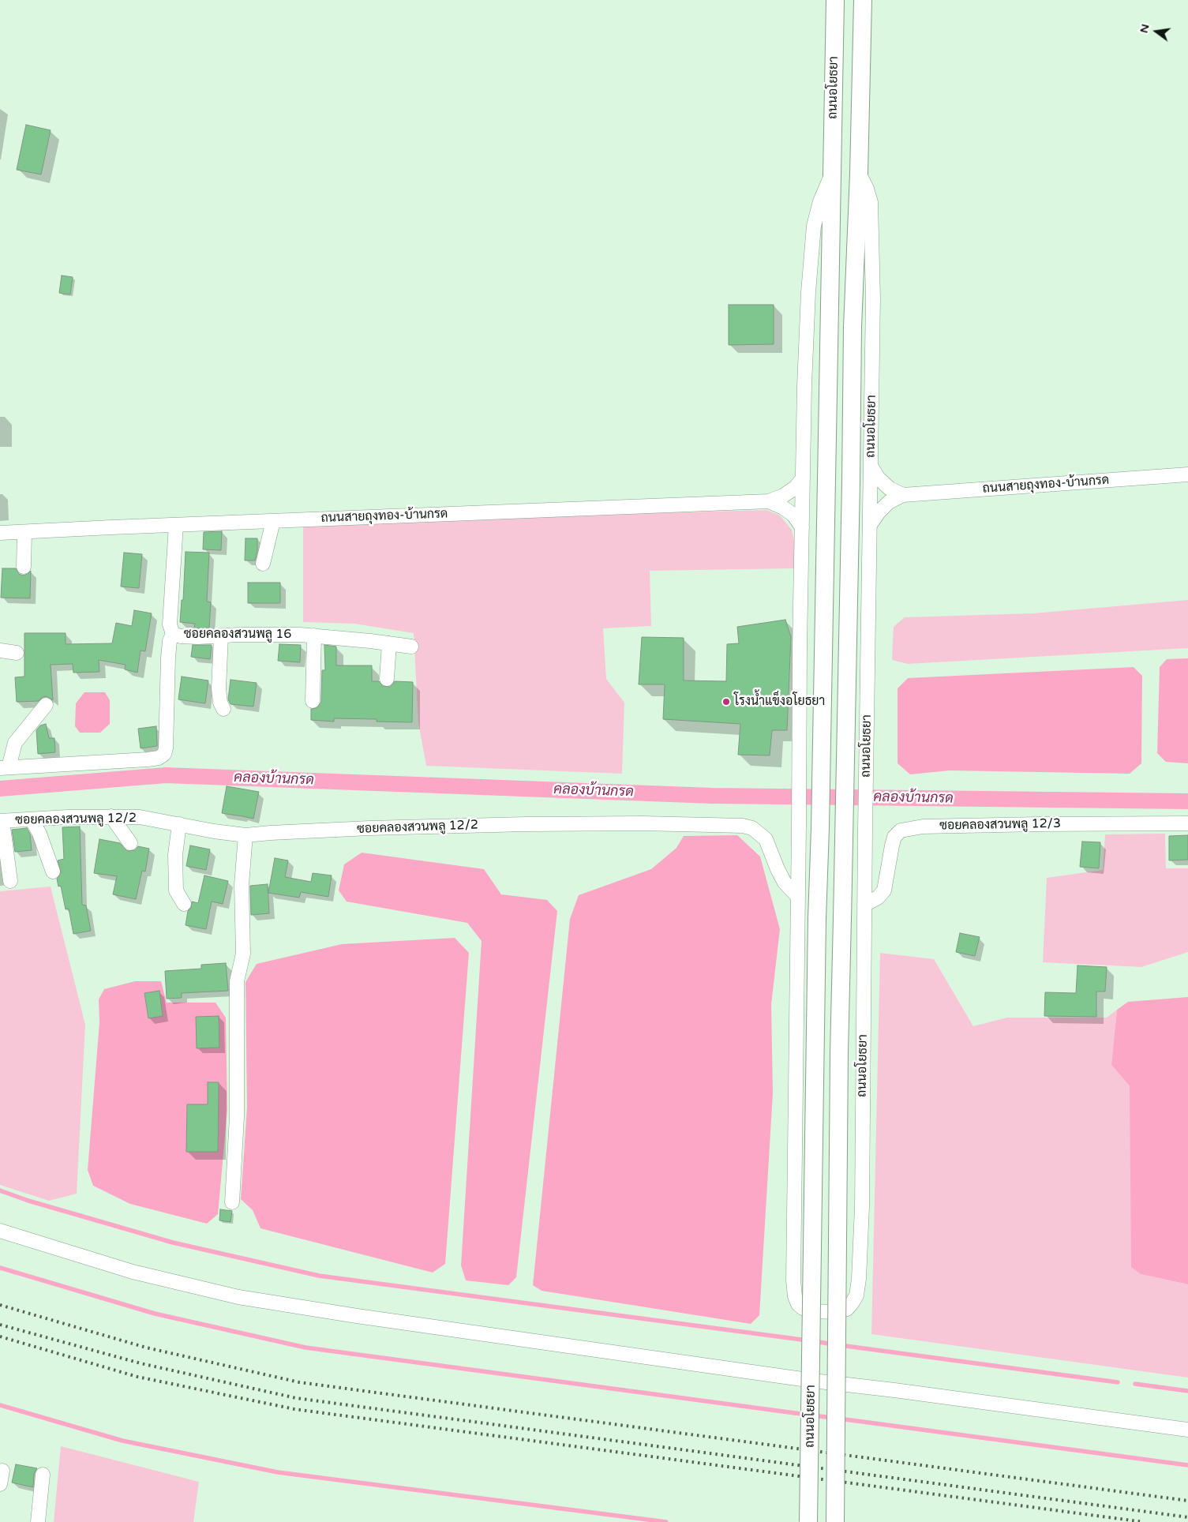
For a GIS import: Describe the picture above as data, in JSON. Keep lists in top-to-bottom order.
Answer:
{
  "streets": {
    "main road": ["ถนนอโยธยา"],
    "street": [
      "ถนนสายถุงทอง-บ้านกรด",
      "ซอยคลองสวนพลู 16",
      "ซอยคลองสวนพลู 12/2",
      "ซอยคลองสวนพลู 12/3"
    ]
  },
  "crossings": [
    ["ถนนอโยธยา", "ถนนสายถุงทอง-บ้านกรด"],
    ["ถนนอโยธยา", "ซอยคลองสวนพลู 12/2"],
    ["ถนนอโยธยา", "ซอยคลองสวนพลู 12/3"],
    ["ถนนสายถุงทอง-บ้านกรด", "ซอยคลองสวนพลู 16"]
  ],
  "water": ["คลองบ้านกรด"],
  "places": ["โรงน้ำแข็งอโยธยา"],
  "north": "left"
}
